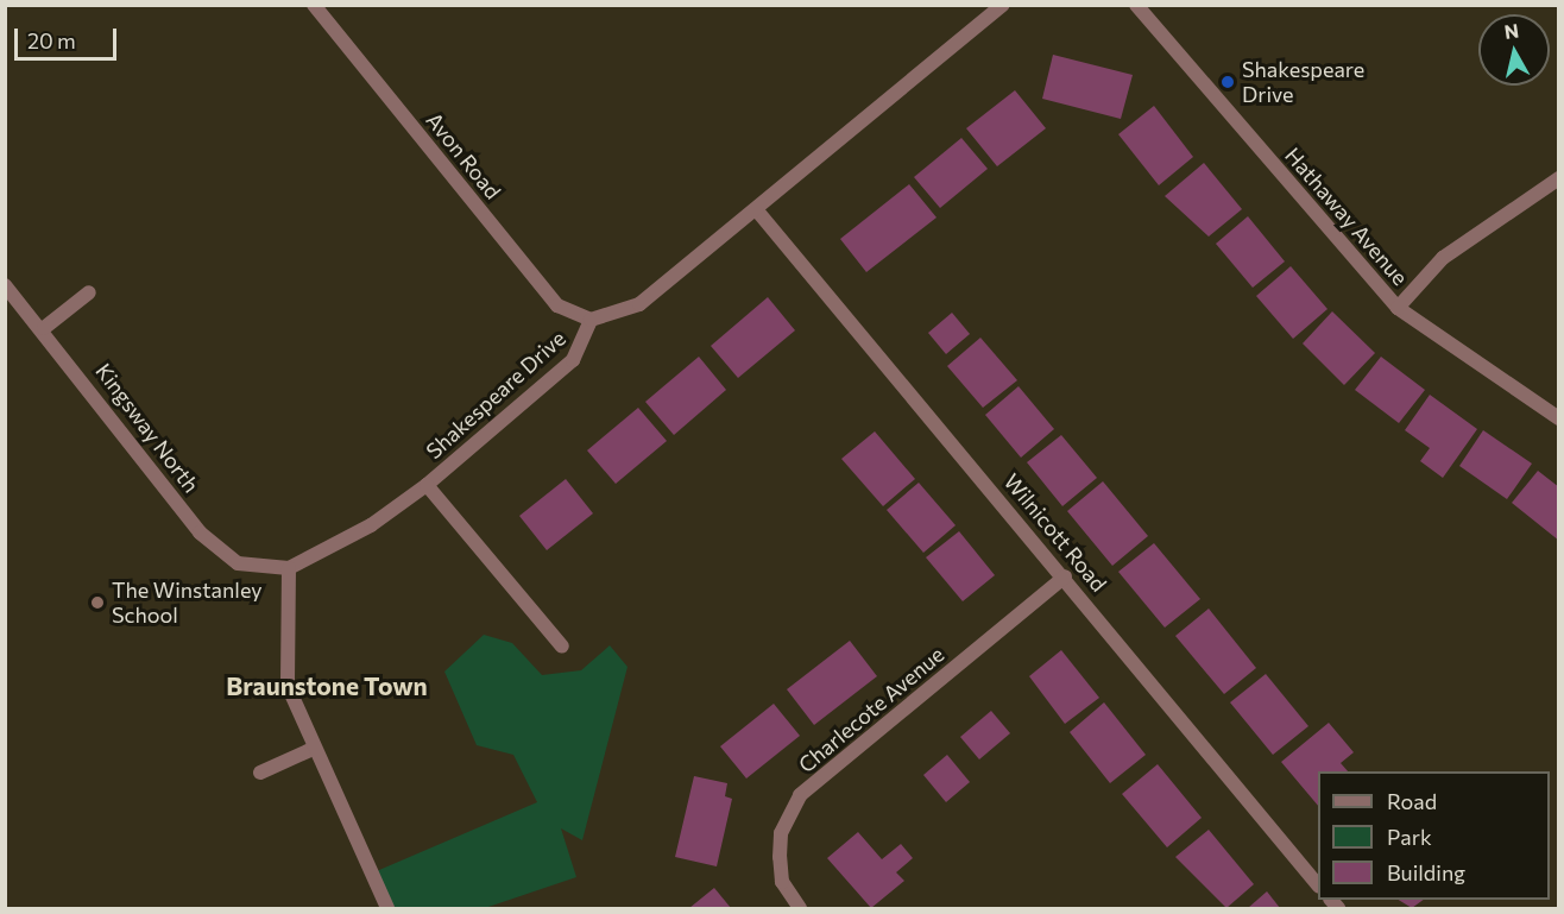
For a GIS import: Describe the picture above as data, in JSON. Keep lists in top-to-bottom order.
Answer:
{
  "streets": {
    "street": [
      "Avon Road",
      "Hathaway Avenue",
      "Shakespeare Drive",
      "Kingsway North",
      "Wilnicott Road",
      "Charlecote Avenue"
    ]
  },
  "crossings": [
    ["Avon Road", "Shakespeare Drive"],
    ["Shakespeare Drive", "Kingsway North"],
    ["Shakespeare Drive", "Wilnicott Road"],
    ["Wilnicott Road", "Charlecote Avenue"]
  ],
  "districts": ["Braunstone Town"],
  "places": ["Shakespeare Drive", "The Winstanley School"],
  "legend": ["Road", "Park", "Building"],
  "scale_bar": "20 m",
  "north": "top"
}
